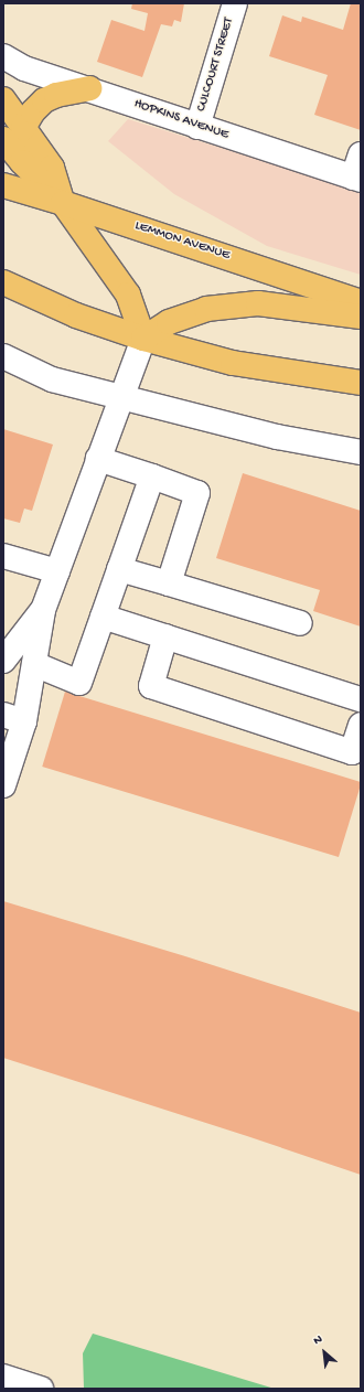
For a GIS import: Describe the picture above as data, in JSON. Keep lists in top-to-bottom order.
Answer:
{
  "streets": {
    "main road": ["LEMMON AVENUE"],
    "street": ["CULCOURT STREET", "HOPKINS AVENUE"]
  },
  "crossings": [
    ["CULCOURT STREET", "HOPKINS AVENUE"]
  ],
  "north": "top left"
}
